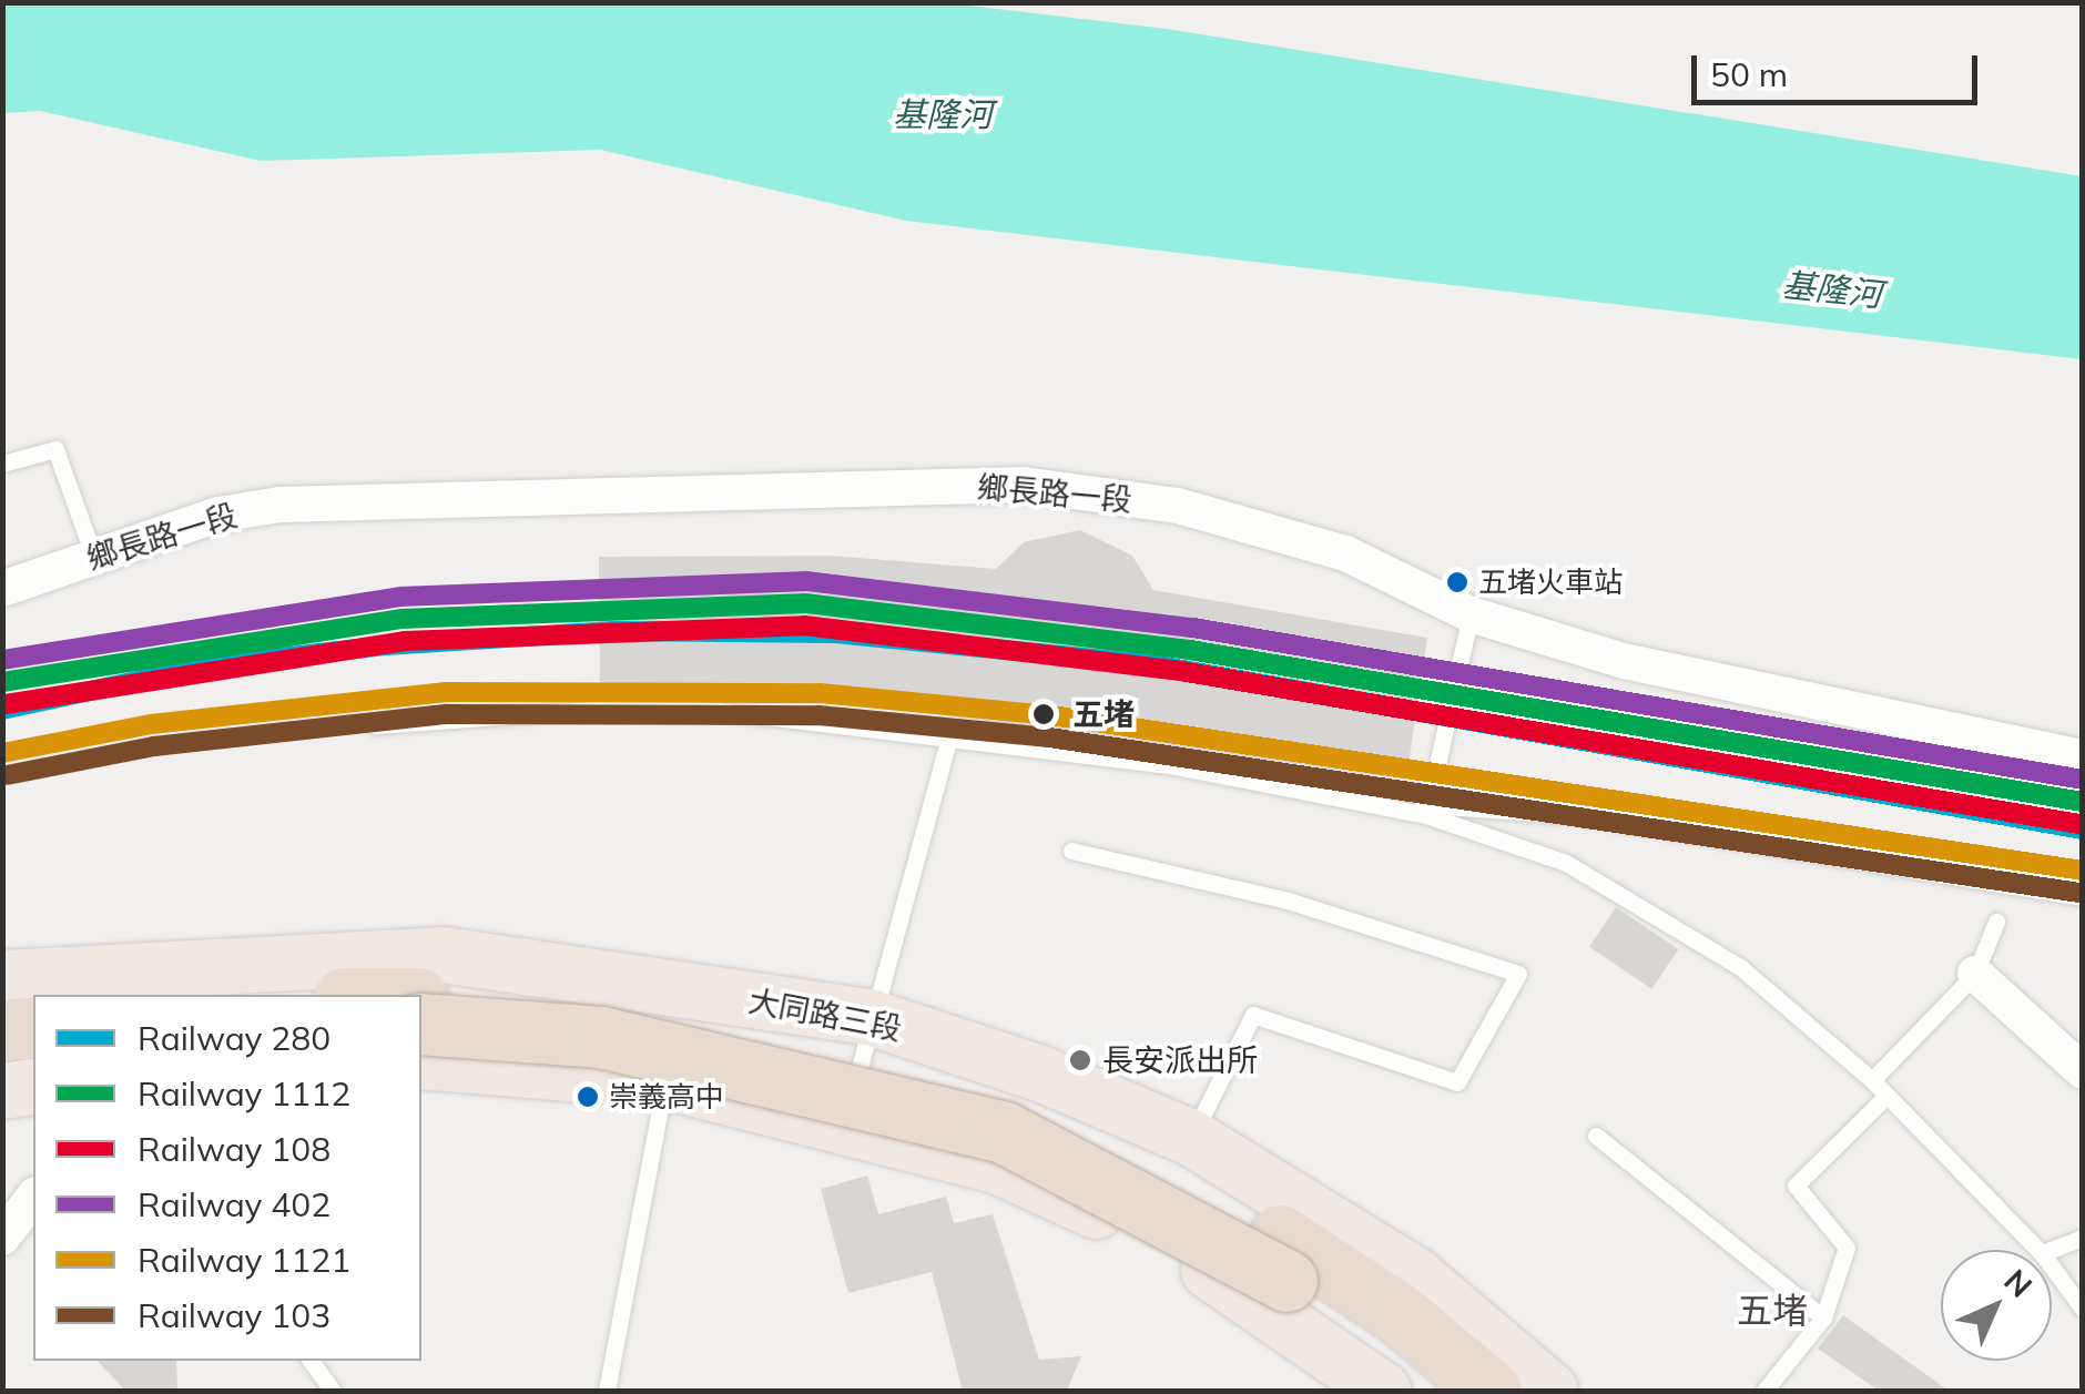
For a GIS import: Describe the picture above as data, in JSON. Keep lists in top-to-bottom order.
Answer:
{
  "streets": {
    "main road": ["大同路三段"],
    "street": ["鄉長路一段"]
  },
  "districts": ["五堵"],
  "water": ["基隆河"],
  "places": [
    "五堵火車站",
    "五堵",
    "長安派出所",
    "崇義高中"
  ],
  "lines": [
    "rail line 402",
    "rail line 1112",
    "rail line 108",
    "rail line 280",
    "rail line 1121",
    "rail line 103"
  ],
  "legend": [
    "Railway 280",
    "Railway 1112",
    "Railway 108",
    "Railway 402",
    "Railway 1121",
    "Railway 103"
  ],
  "scale_bar": "50 m",
  "north": "top right"
}
